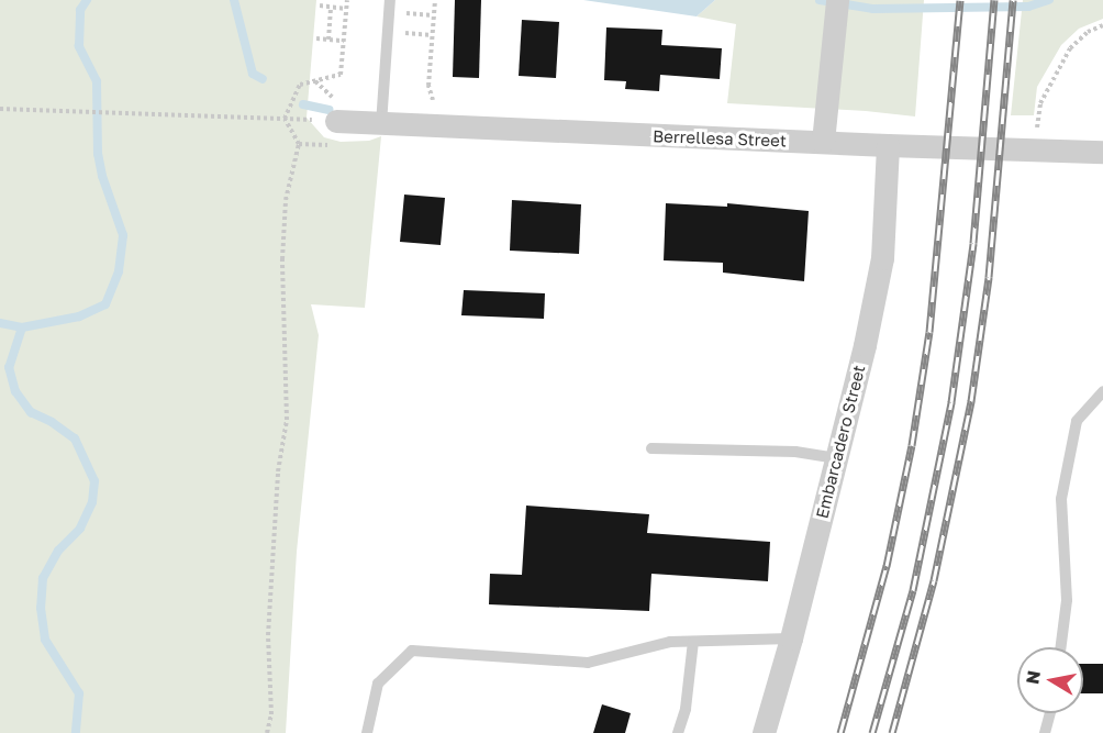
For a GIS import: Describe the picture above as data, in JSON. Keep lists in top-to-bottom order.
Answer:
{
  "streets": {
    "street": ["Berrellesa Street", "Embarcadero Street"]
  },
  "crossings": [
    ["Berrellesa Street", "Embarcadero Street"]
  ],
  "north": "left"
}
